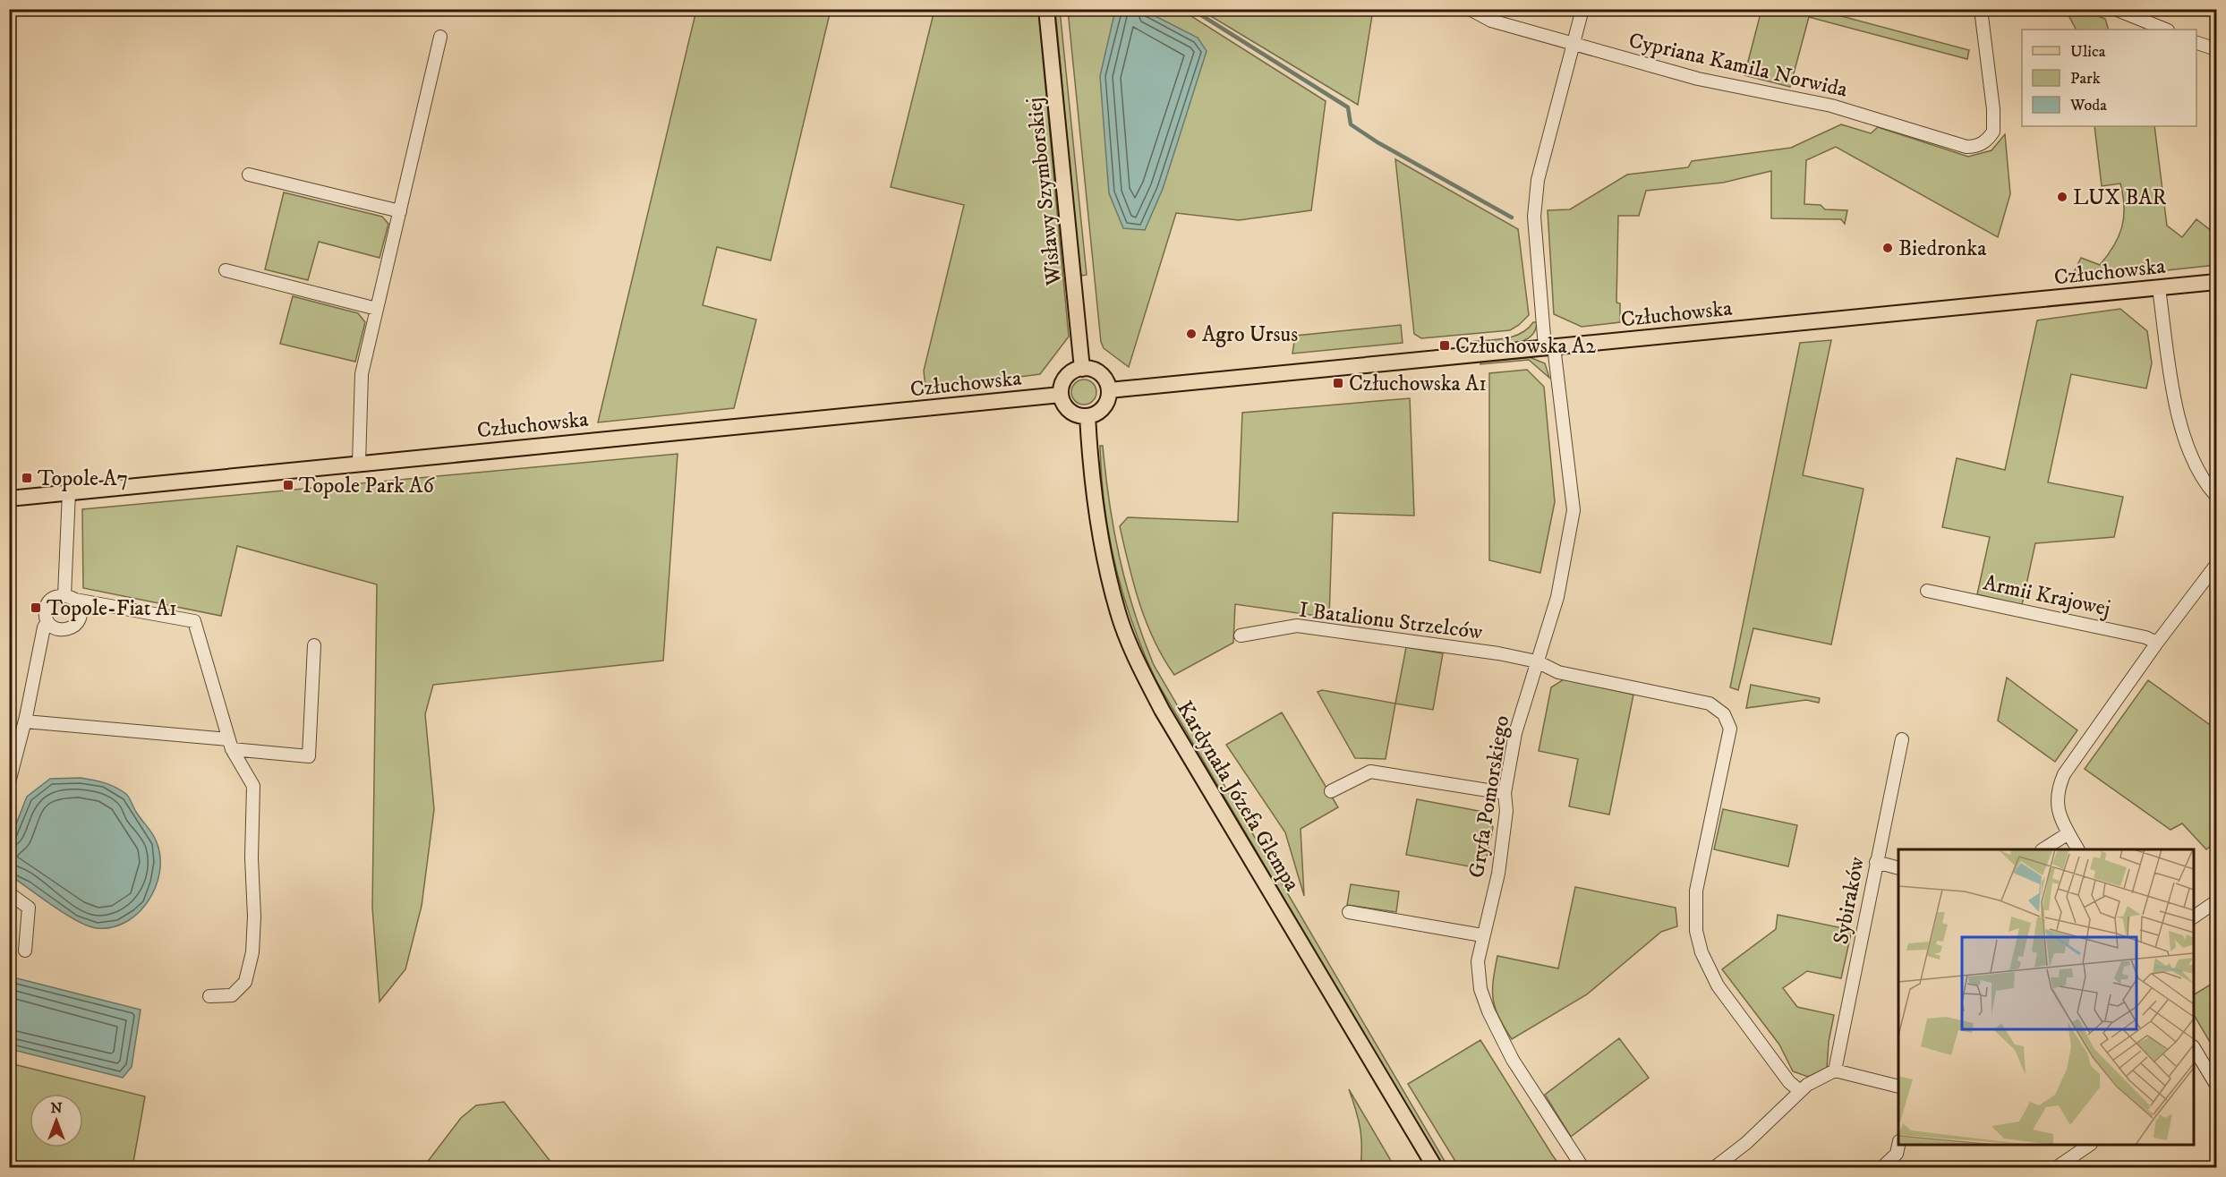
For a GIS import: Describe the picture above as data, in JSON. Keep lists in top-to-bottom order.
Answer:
{
  "streets": {
    "main road": ["Wisławy Szymborskiej", "Człuchowska", "Kardynała Józefa Glempa"],
    "street": [
      "Cypriana Kamila Norwida",
      "Armii Krajowej",
      "I Batalionu Strzelców",
      "Gryfa Pomorskiego",
      "Sybiraków"
    ]
  },
  "crossings": [
    ["Cypriana Kamila Norwida", "Gryfa Pomorskiego"],
    ["Wisławy Szymborskiej", "Człuchowska"],
    ["Wisławy Szymborskiej", "Kardynała Józefa Glempa"],
    ["Człuchowska", "Kardynała Józefa Glempa"],
    ["Człuchowska", "Gryfa Pomorskiego"],
    ["I Batalionu Strzelców", "Gryfa Pomorskiego"]
  ],
  "places": {
    "other": ["LUX BAR", "Biedronka", "Agro Ursus"],
    "transit": [
      "Człuchowska A2",
      "Człuchowska A1",
      "Topole A7",
      "Topole Park A6",
      "Topole-Fiat A1"
    ]
  },
  "legend": ["Ulica", "Park", "Woda"],
  "north": "top"
}
